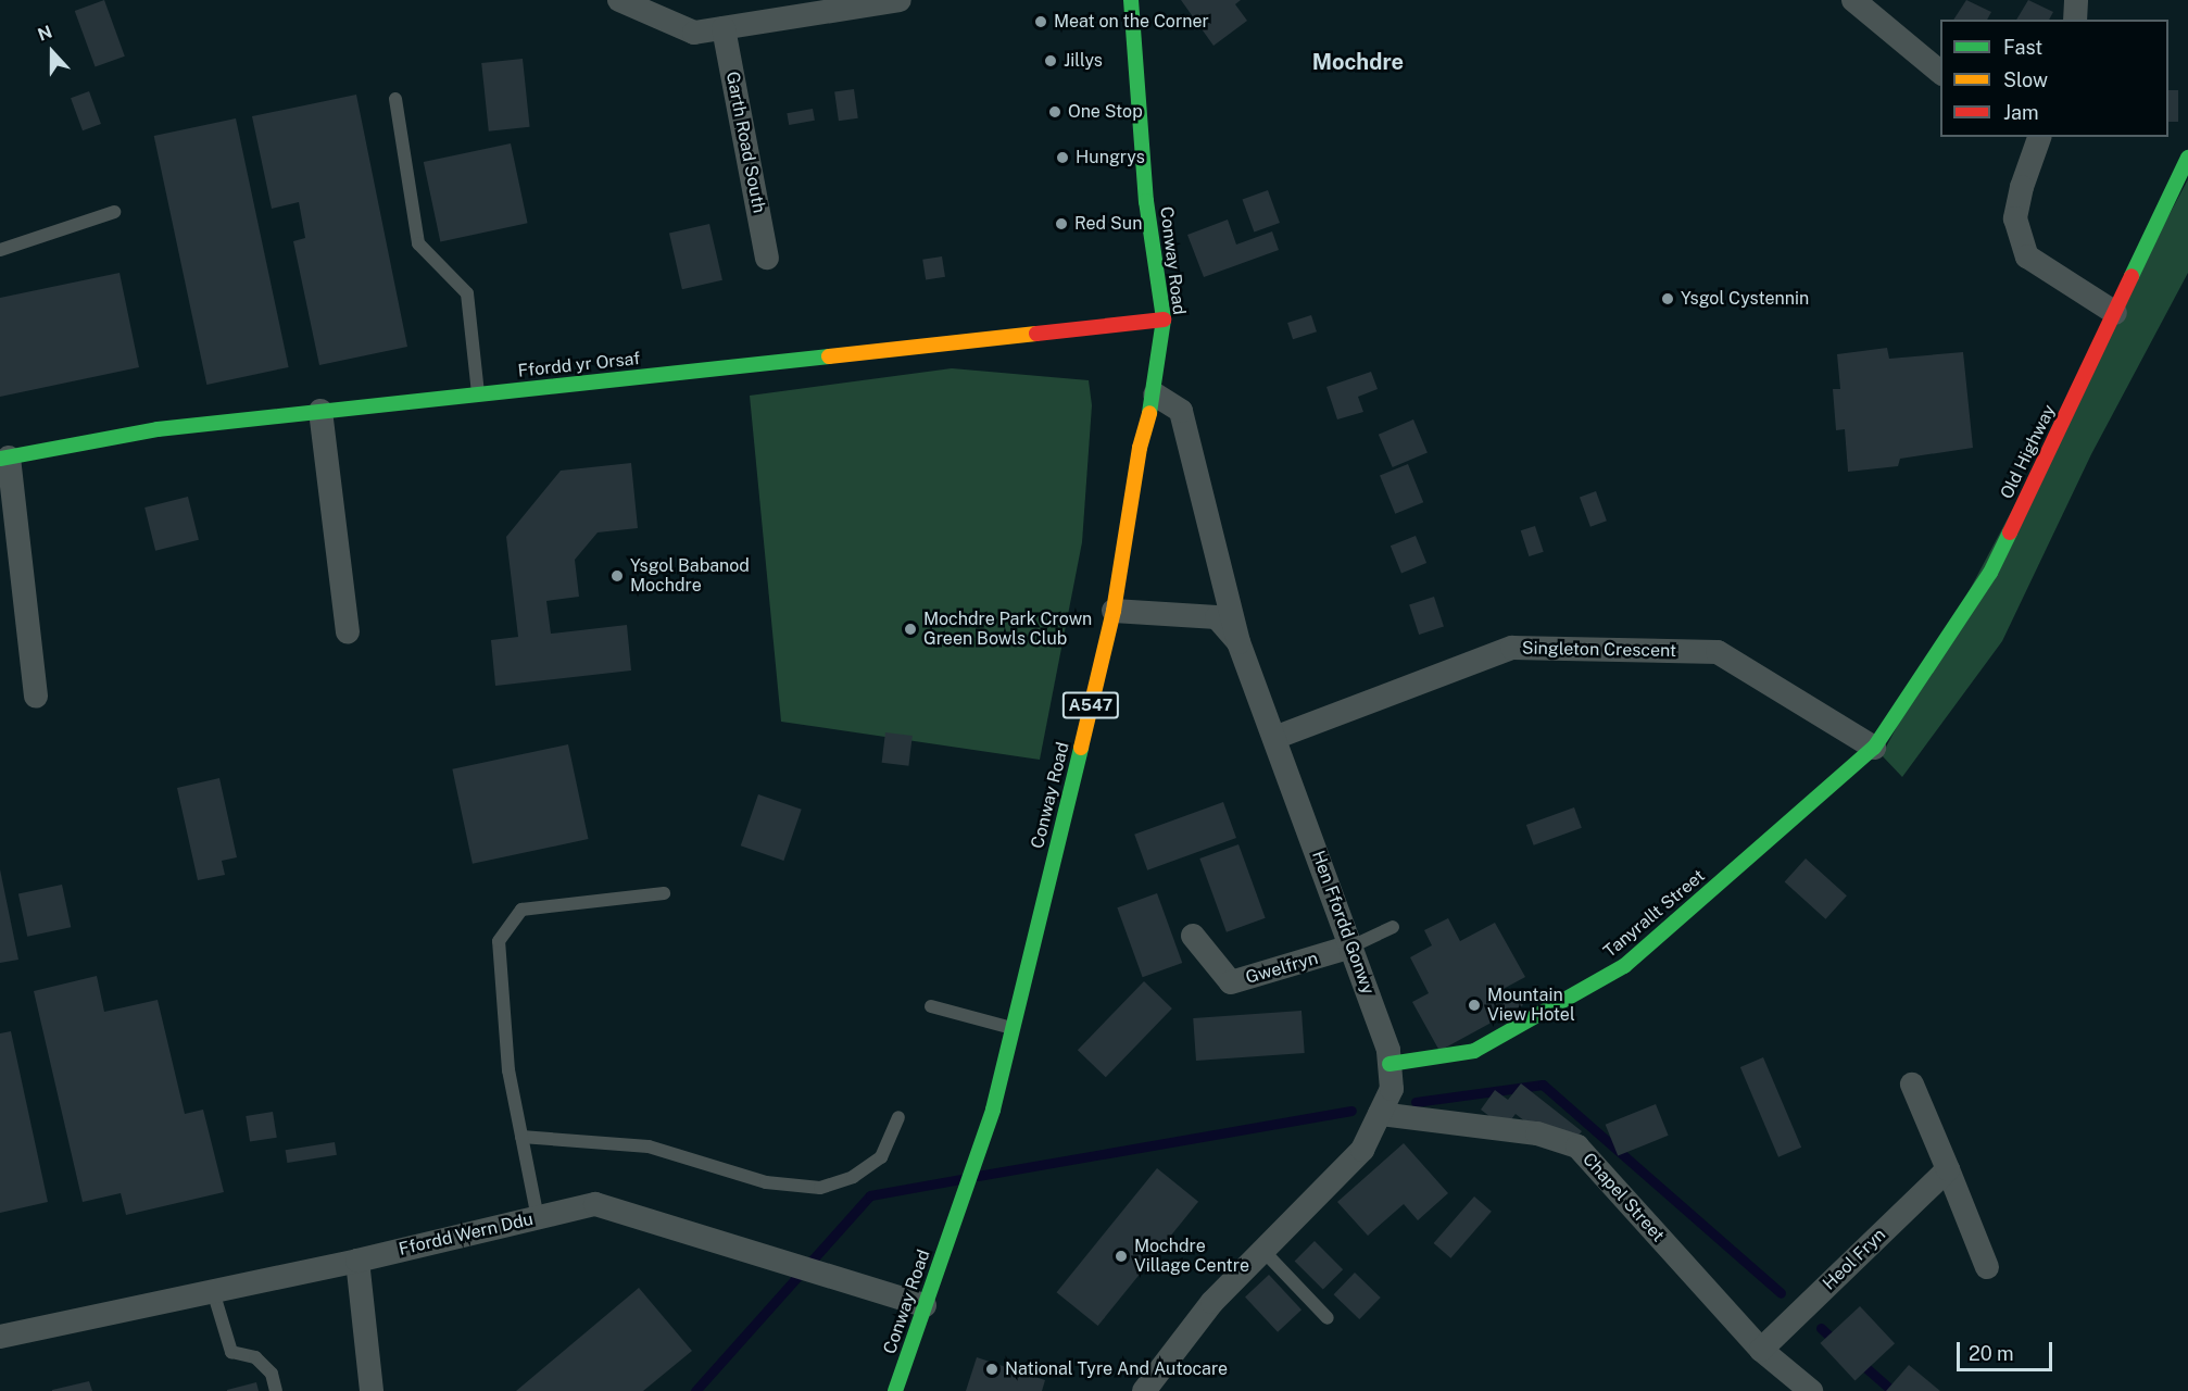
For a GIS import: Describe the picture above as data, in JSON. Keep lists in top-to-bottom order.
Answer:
{
  "streets": {
    "street": [
      "Garth Road South",
      "Conway Road",
      "Ffordd yr Orsaf",
      "Old Highway",
      "Singleton Crescent",
      "A547",
      "Tanyrallt Street",
      "Hen Ffordd Gonwy",
      "Gwelfryn",
      "Chapel Street",
      "Ffordd Wern Ddu",
      "Heol Fryn"
    ]
  },
  "crossings": [
    ["Conway Road", "Ffordd yr Orsaf"],
    ["Conway Road", "Hen Ffordd Gonwy"],
    ["Conway Road", "Ffordd Wern Ddu"],
    ["Old Highway", "Singleton Crescent"],
    ["Old Highway", "Tanyrallt Street"],
    ["Singleton Crescent", "Tanyrallt Street"],
    ["Singleton Crescent", "Hen Ffordd Gonwy"],
    ["Tanyrallt Street", "Hen Ffordd Gonwy"],
    ["Hen Ffordd Gonwy", "Gwelfryn"],
    ["Hen Ffordd Gonwy", "Chapel Street"],
    ["Chapel Street", "Heol Fryn"]
  ],
  "districts": ["Mochdre"],
  "places": [
    "Meat on the Corner",
    "Jillys",
    "One Stop",
    "Hungrys",
    "Red Sun",
    "Ysgol Cystennin",
    "Ysgol Babanod Mochdre",
    "Mochdre Park Crown Green Bowls Club",
    "Mountain View Hotel",
    "Mochdre Village Centre",
    "National Tyre And Autocare"
  ],
  "legend": ["Fast", "Slow", "Jam"],
  "scale_bar": "20 m",
  "north": "top"
}
